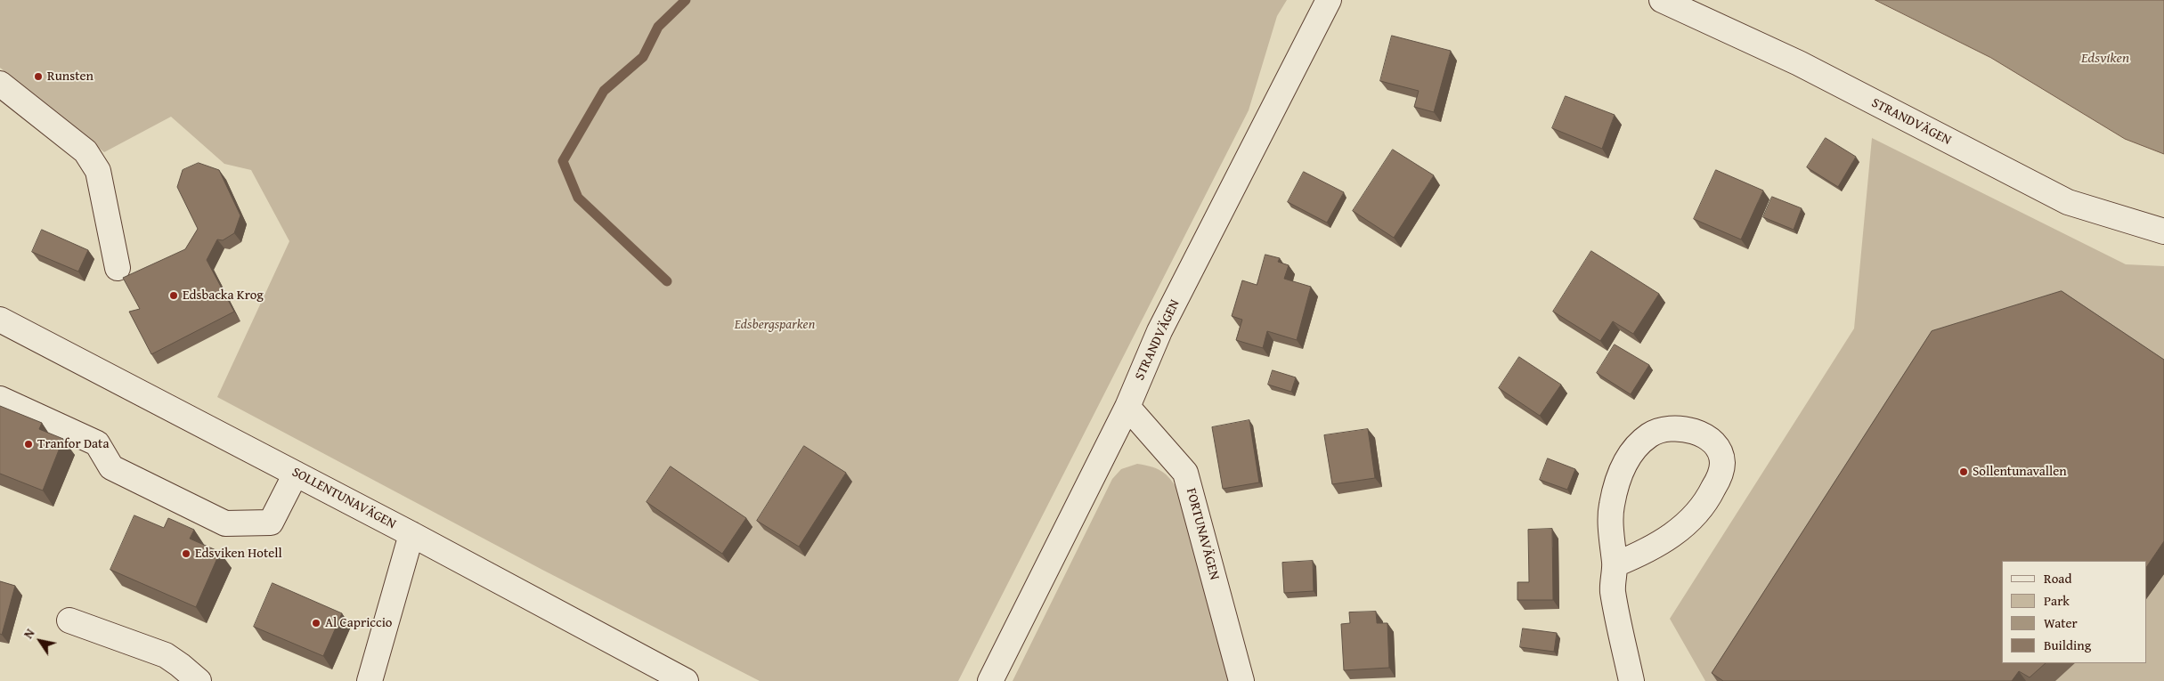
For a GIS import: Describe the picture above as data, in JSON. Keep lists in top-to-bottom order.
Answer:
{
  "streets": {
    "street": ["STRANDVÄGEN", "SOLLENTUNAVÄGEN", "FORTUNAVÄGEN"]
  },
  "crossings": [
    ["STRANDVÄGEN", "FORTUNAVÄGEN"]
  ],
  "water": ["Edsviken"],
  "parks": ["Edsbergsparken"],
  "places": [
    "Runsten",
    "Edsbacka Krog",
    "Tranfor Data",
    "Sollentunavallen",
    "Edsviken Hotell",
    "Al Capriccio"
  ],
  "legend": [
    "Road",
    "Park",
    "Water",
    "Building"
  ],
  "north": "top left"
}
